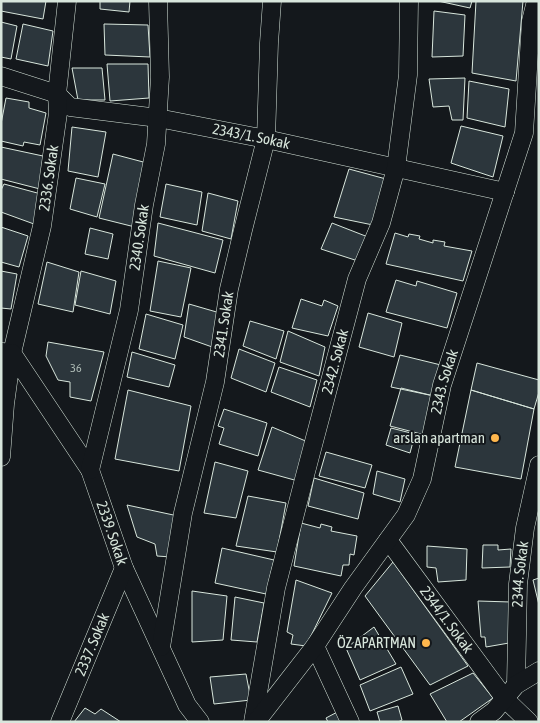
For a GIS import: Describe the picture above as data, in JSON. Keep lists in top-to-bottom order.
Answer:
{
  "streets": {
    "street": [
      "2343/1. Sokak",
      "2336. Sokak",
      "2340. Sokak",
      "2341. Sokak",
      "2342. Sokak",
      "2343. Sokak",
      "2339. Sokak",
      "2344. Sokak",
      "2344/1. Sokak",
      "2337. Sokak"
    ]
  },
  "crossings": [
    ["2343/1. Sokak", "2336. Sokak"],
    ["2343/1. Sokak", "2340. Sokak"],
    ["2343/1. Sokak", "2341. Sokak"],
    ["2343/1. Sokak", "2342. Sokak"],
    ["2343/1. Sokak", "2343. Sokak"],
    ["2336. Sokak", "2339. Sokak"],
    ["2340. Sokak", "2339. Sokak"],
    ["2341. Sokak", "2339. Sokak"],
    ["2342. Sokak", "2343. Sokak"],
    ["2343. Sokak", "2344/1. Sokak"],
    ["2339. Sokak", "2337. Sokak"]
  ],
  "places": ["arslan apartman", "ÖZ APARTMAN"],
  "house_numbers": ["36"]
}
